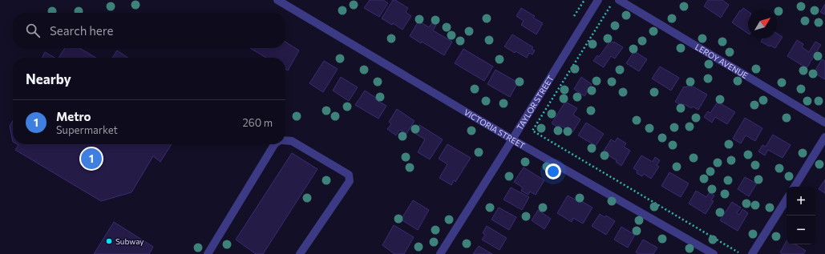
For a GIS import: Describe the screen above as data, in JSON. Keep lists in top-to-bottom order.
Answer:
{
  "streets": {
    "street": ["LEROY AVENUE", "TAYLOR STREET", "VICTORIA STREET"]
  },
  "crossings": [
    ["TAYLOR STREET", "VICTORIA STREET"]
  ],
  "places": ["Subway"],
  "north": "top right",
  "page": {
    "search": "Search here",
    "heading": "Nearby",
    "list": [
      {
        "mark": "1",
        "name": "Metro",
        "note": "Supermarket",
        "value": "260 m"
      }
    ],
    "pins": "1",
    "map_buttons": ["+", "−"]
  }
}
